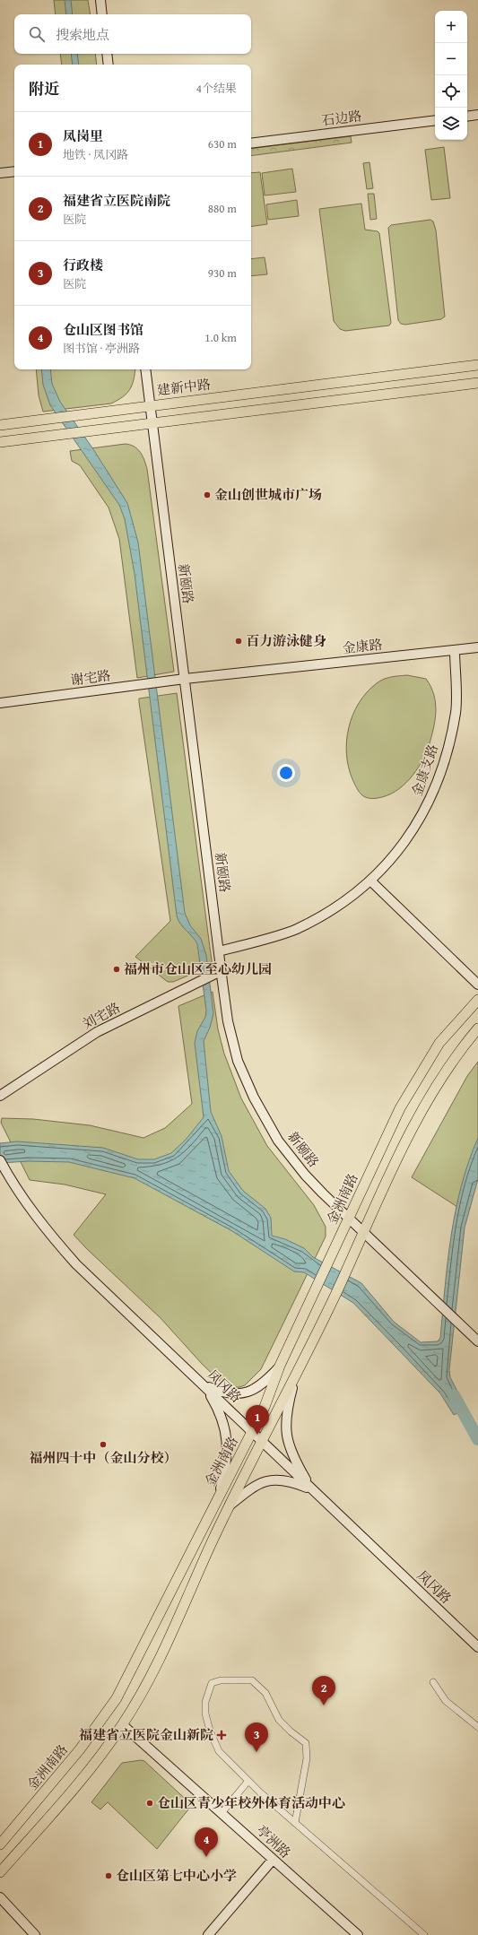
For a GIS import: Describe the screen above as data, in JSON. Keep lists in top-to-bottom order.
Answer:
{
  "streets": {
    "main road": ["建新中路", "金洲南路"],
    "street": [
      "石边路",
      "新颐路",
      "金康路",
      "谢宅路",
      "金康支路",
      "刘宅路",
      "凤冈路",
      "亭洲路"
    ]
  },
  "crossings": [
    ["建新中路", "新颐路"],
    ["新颐路", "金康路"],
    ["新颐路", "谢宅路"],
    ["新颐路", "金康支路"],
    ["新颐路", "刘宅路"],
    ["新颐路", "金洲南路"],
    ["金康路", "谢宅路"],
    ["金康路", "金康支路"],
    ["金洲南路", "凤冈路"],
    ["金洲南路", "亭洲路"]
  ],
  "places": {
    "other": [
      "金山创世城市广场",
      "百力游泳健身",
      "福州市仓山区至心幼儿园",
      "福州四十中（金山分校）",
      "仓山区青少年校外体育活动中心",
      "仓山区第七中心小学"
    ],
    "health": ["福建省立医院金山新院"]
  },
  "page": {
    "map_buttons": ["+", "−"],
    "search": "搜索地点",
    "heading": ["附近", "4个结果"],
    "list": [
      {
        "mark": "1",
        "name": "凤岗里",
        "note": "地铁 · 凤冈路",
        "value": "630 m"
      },
      {
        "mark": "2",
        "name": "福建省立医院南院",
        "note": "医院",
        "value": "880 m"
      },
      {
        "mark": "3",
        "name": "行政楼",
        "note": "医院",
        "value": "930 m"
      },
      {
        "mark": "4",
        "name": "仓山区图书馆",
        "note": "图书馆 · 亭洲路",
        "value": "1.0 km"
      }
    ],
    "pins": [
      "1",
      "2",
      "3",
      "4"
    ]
  }
}
